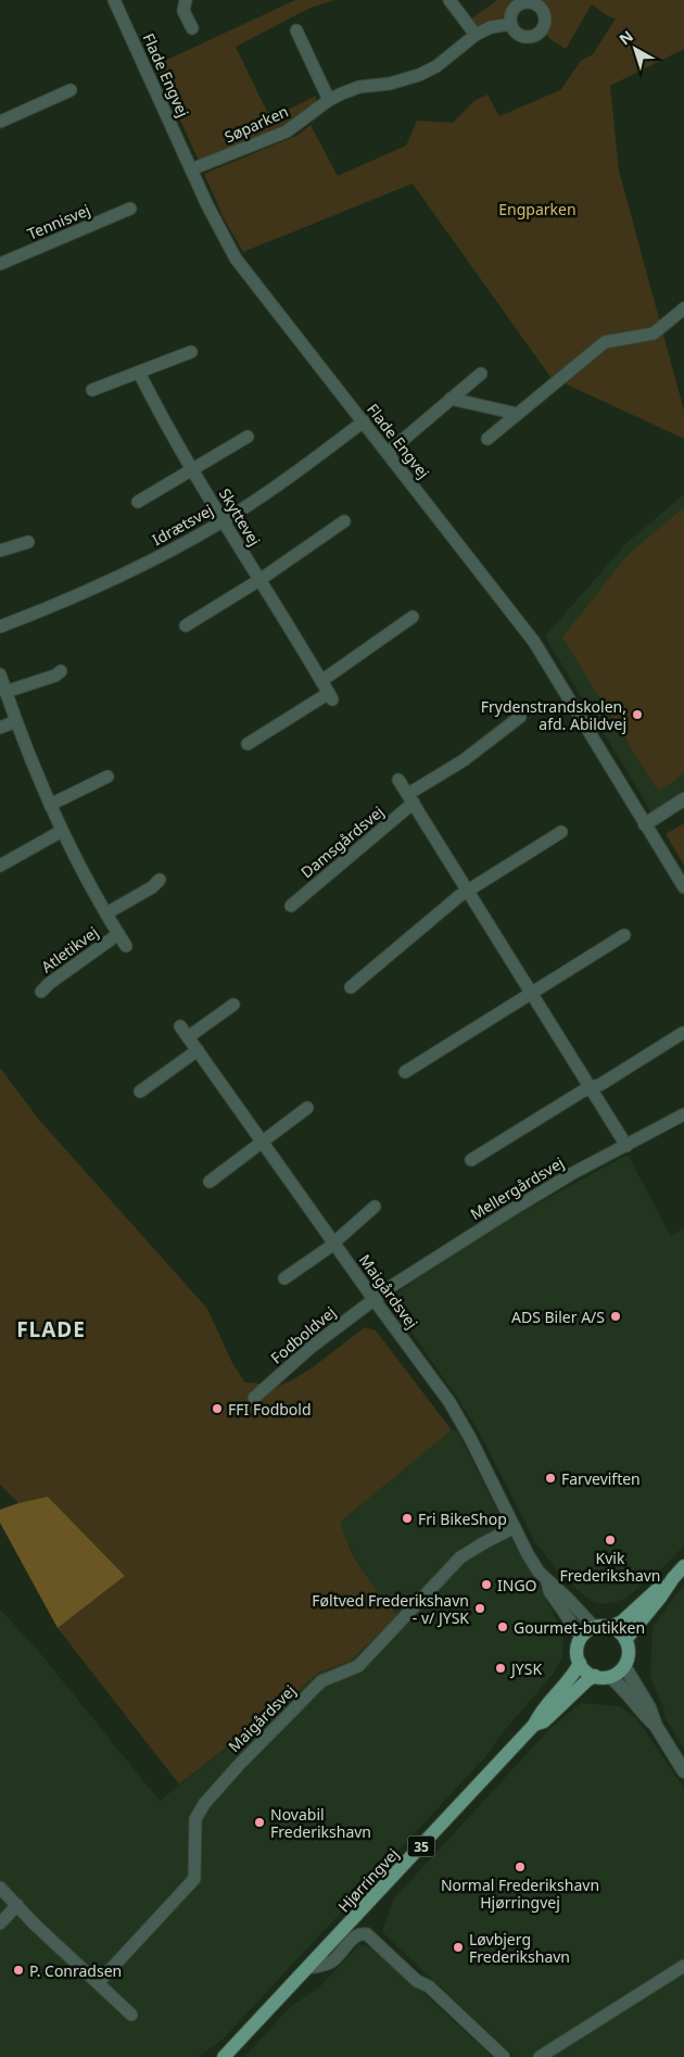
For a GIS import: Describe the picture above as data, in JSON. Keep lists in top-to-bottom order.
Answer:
{
  "streets": {
    "main road": ["35", "Hjørringvej"],
    "street": [
      "Flade Engvej",
      "Søparken",
      "Tennisvej",
      "Skyttevej",
      "Idrætsvej",
      "Damsgårdsvej",
      "Atletikvej",
      "Mellergårdsvej",
      "Maigårdsvej",
      "Fodboldvej"
    ]
  },
  "crossings": [
    ["Flade Engvej", "Søparken"],
    ["Flade Engvej", "Idrætsvej"],
    ["Skyttevej", "Idrætsvej"],
    ["Mellergårdsvej", "Maigårdsvej"],
    ["Mellergårdsvej", "Fodboldvej"],
    ["Maigårdsvej", "Fodboldvej"],
    ["Maigårdsvej", "Hjørringvej"]
  ],
  "districts": ["FLADE"],
  "parks": ["Engparken"],
  "places": [
    "Frydenstrandskolen, afd. Abildvej",
    "ADS Biler A/S",
    "FFI Fodbold",
    "Farveviften",
    "Fri BikeShop",
    "Kvik Frederikshavn",
    "INGO",
    "Føltved Frederikshavn - v/ JYSK",
    "Gourmet-butikken",
    "JYSK",
    "Novabil Frederikshavn",
    "Normal Frederikshavn Hjørringvej",
    "Løvbjerg Frederikshavn",
    "P. Conradsen"
  ],
  "north": "top left"
}
